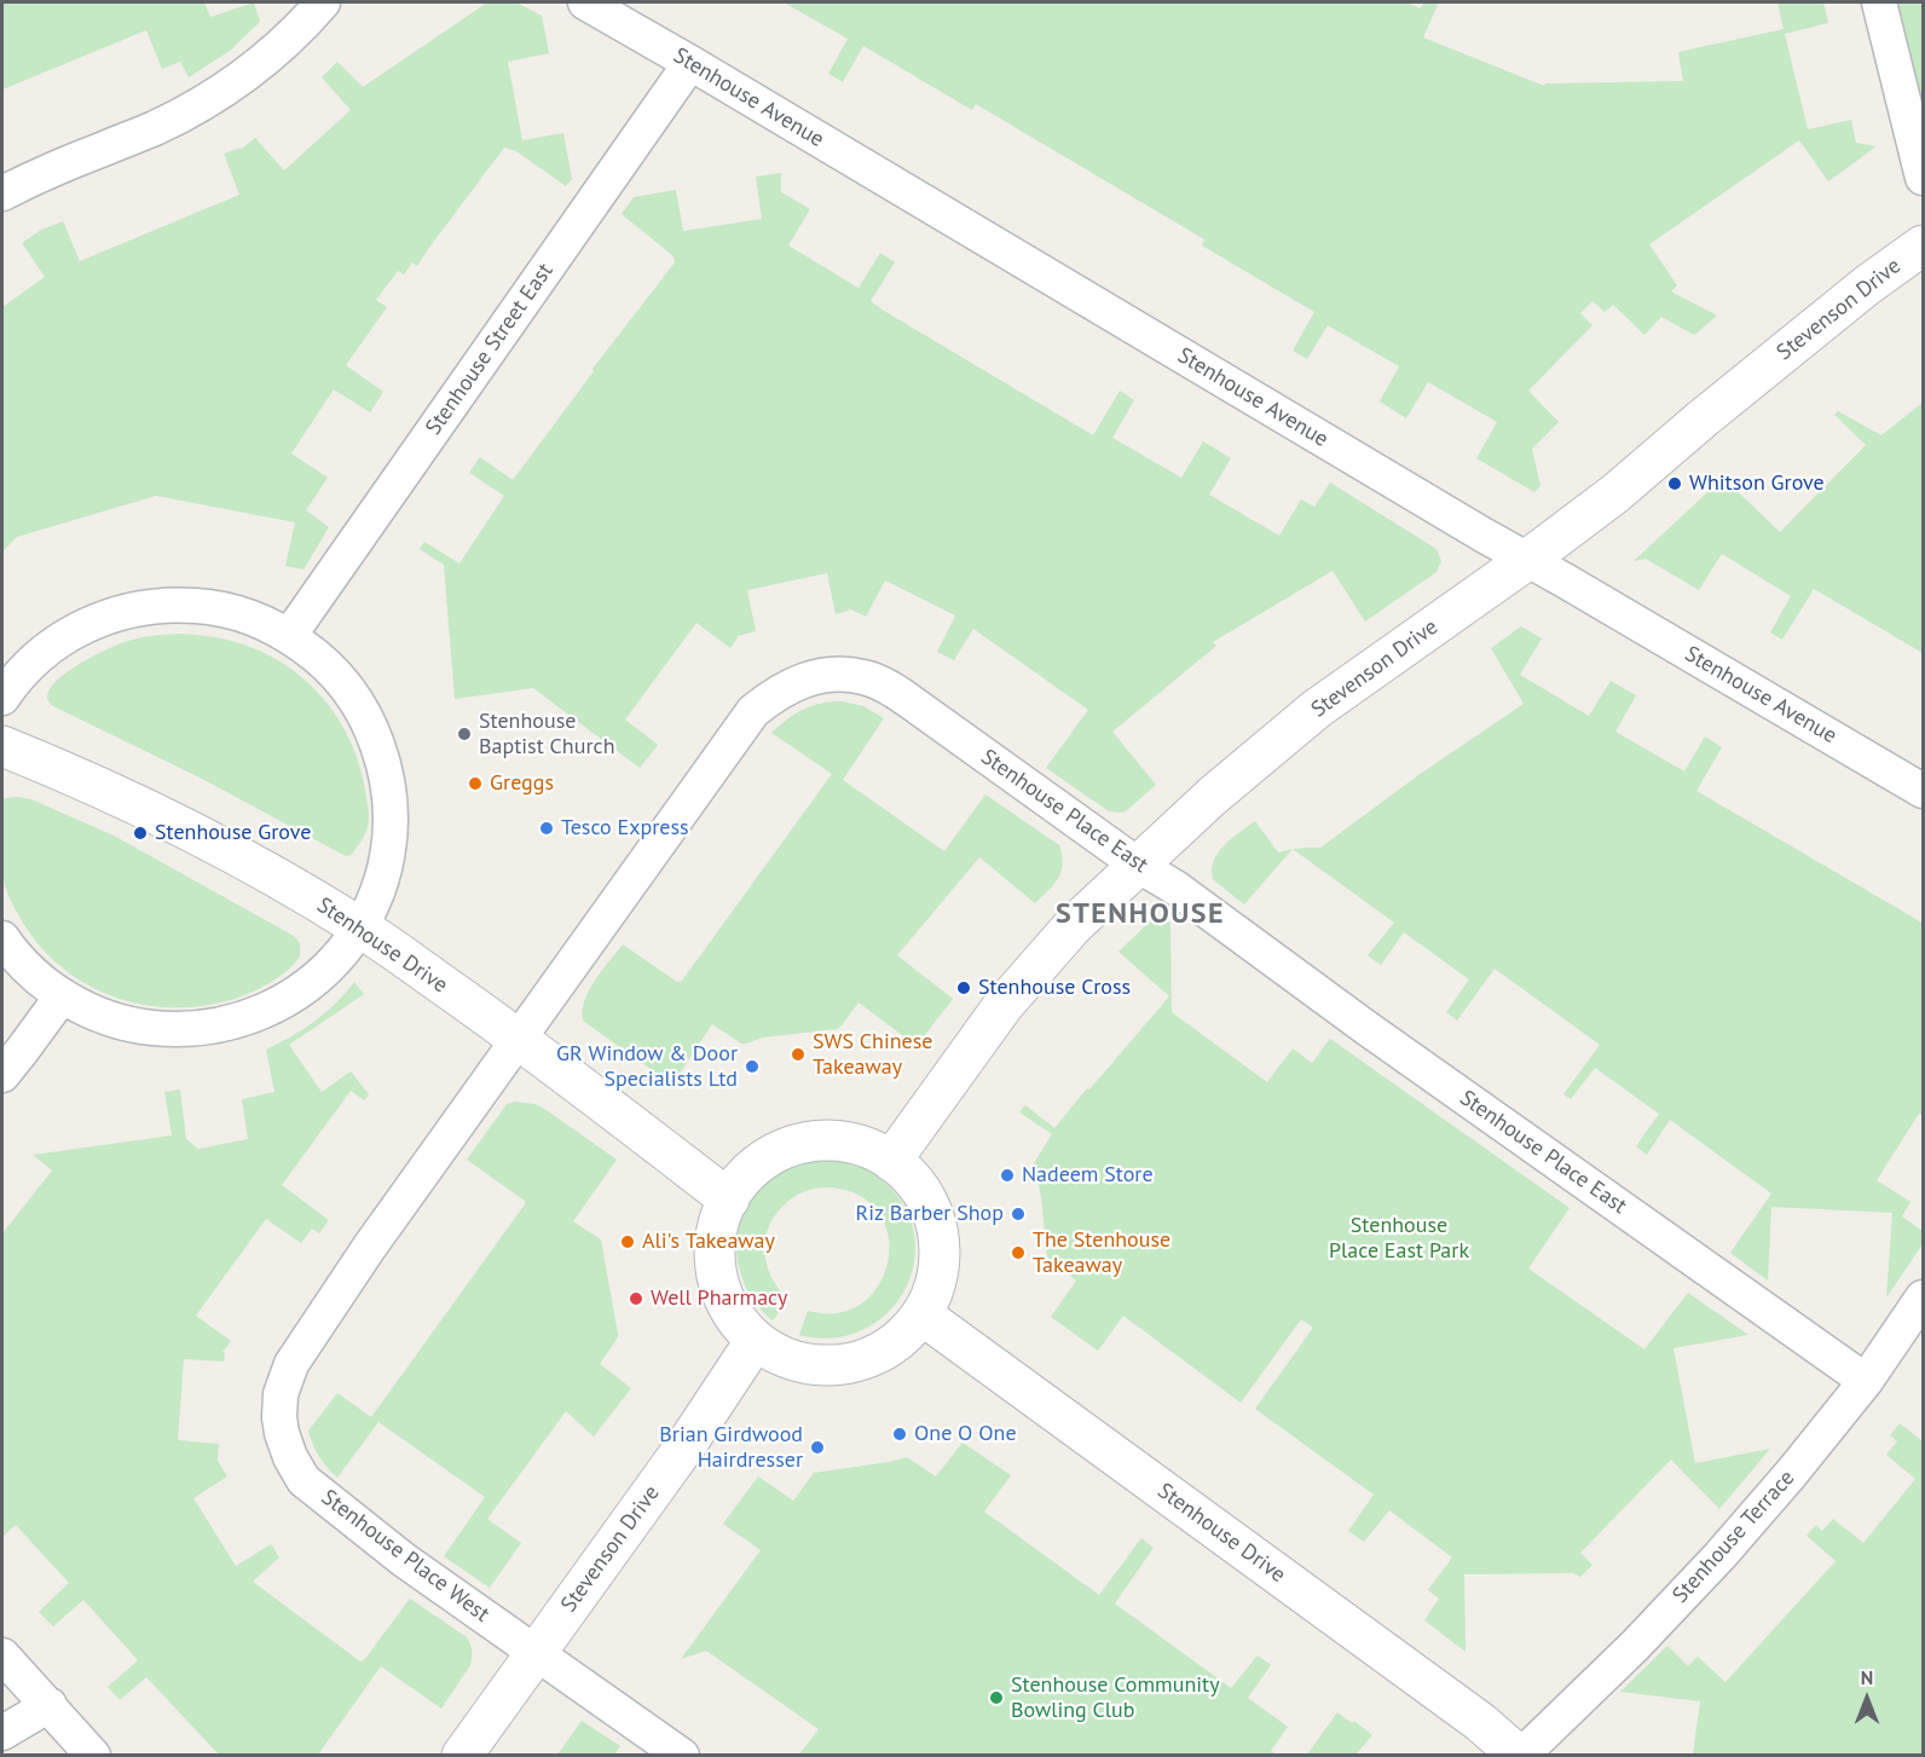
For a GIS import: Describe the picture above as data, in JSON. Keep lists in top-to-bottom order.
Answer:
{
  "streets": {
    "street": [
      "Stenhouse Avenue",
      "Stevenson Drive",
      "Stenhouse Street East",
      "Stenhouse Place East",
      "Stenhouse Drive",
      "Stenhouse Terrace",
      "Stenhouse Place West"
    ]
  },
  "crossings": [
    ["Stenhouse Avenue", "Stevenson Drive"],
    ["Stenhouse Avenue", "Stenhouse Street East"],
    ["Stevenson Drive", "Stenhouse Place East"],
    ["Stevenson Drive", "Stenhouse Drive"],
    ["Stevenson Drive", "Stenhouse Place West"],
    ["Stenhouse Place East", "Stenhouse Drive"],
    ["Stenhouse Place East", "Stenhouse Terrace"],
    ["Stenhouse Place East", "Stenhouse Place West"],
    ["Stenhouse Drive", "Stenhouse Terrace"],
    ["Stenhouse Drive", "Stenhouse Place West"]
  ],
  "districts": ["STENHOUSE"],
  "parks": ["Stenhouse Place East Park"],
  "places": [
    "Whitson Grove",
    "Stenhouse Baptist Church",
    "Greggs",
    "Tesco Express",
    "Stenhouse Grove",
    "Stenhouse Cross",
    "SWS Chinese Takeaway",
    "GR Window & Door Specialists Ltd",
    "Nadeem Store",
    "Riz Barber Shop",
    "Ali's Takeaway",
    "The Stenhouse Takeaway",
    "Well Pharmacy",
    "One O One",
    "Brian Girdwood Hairdresser",
    "Stenhouse Community Bowling Club"
  ],
  "north": "top"
}
